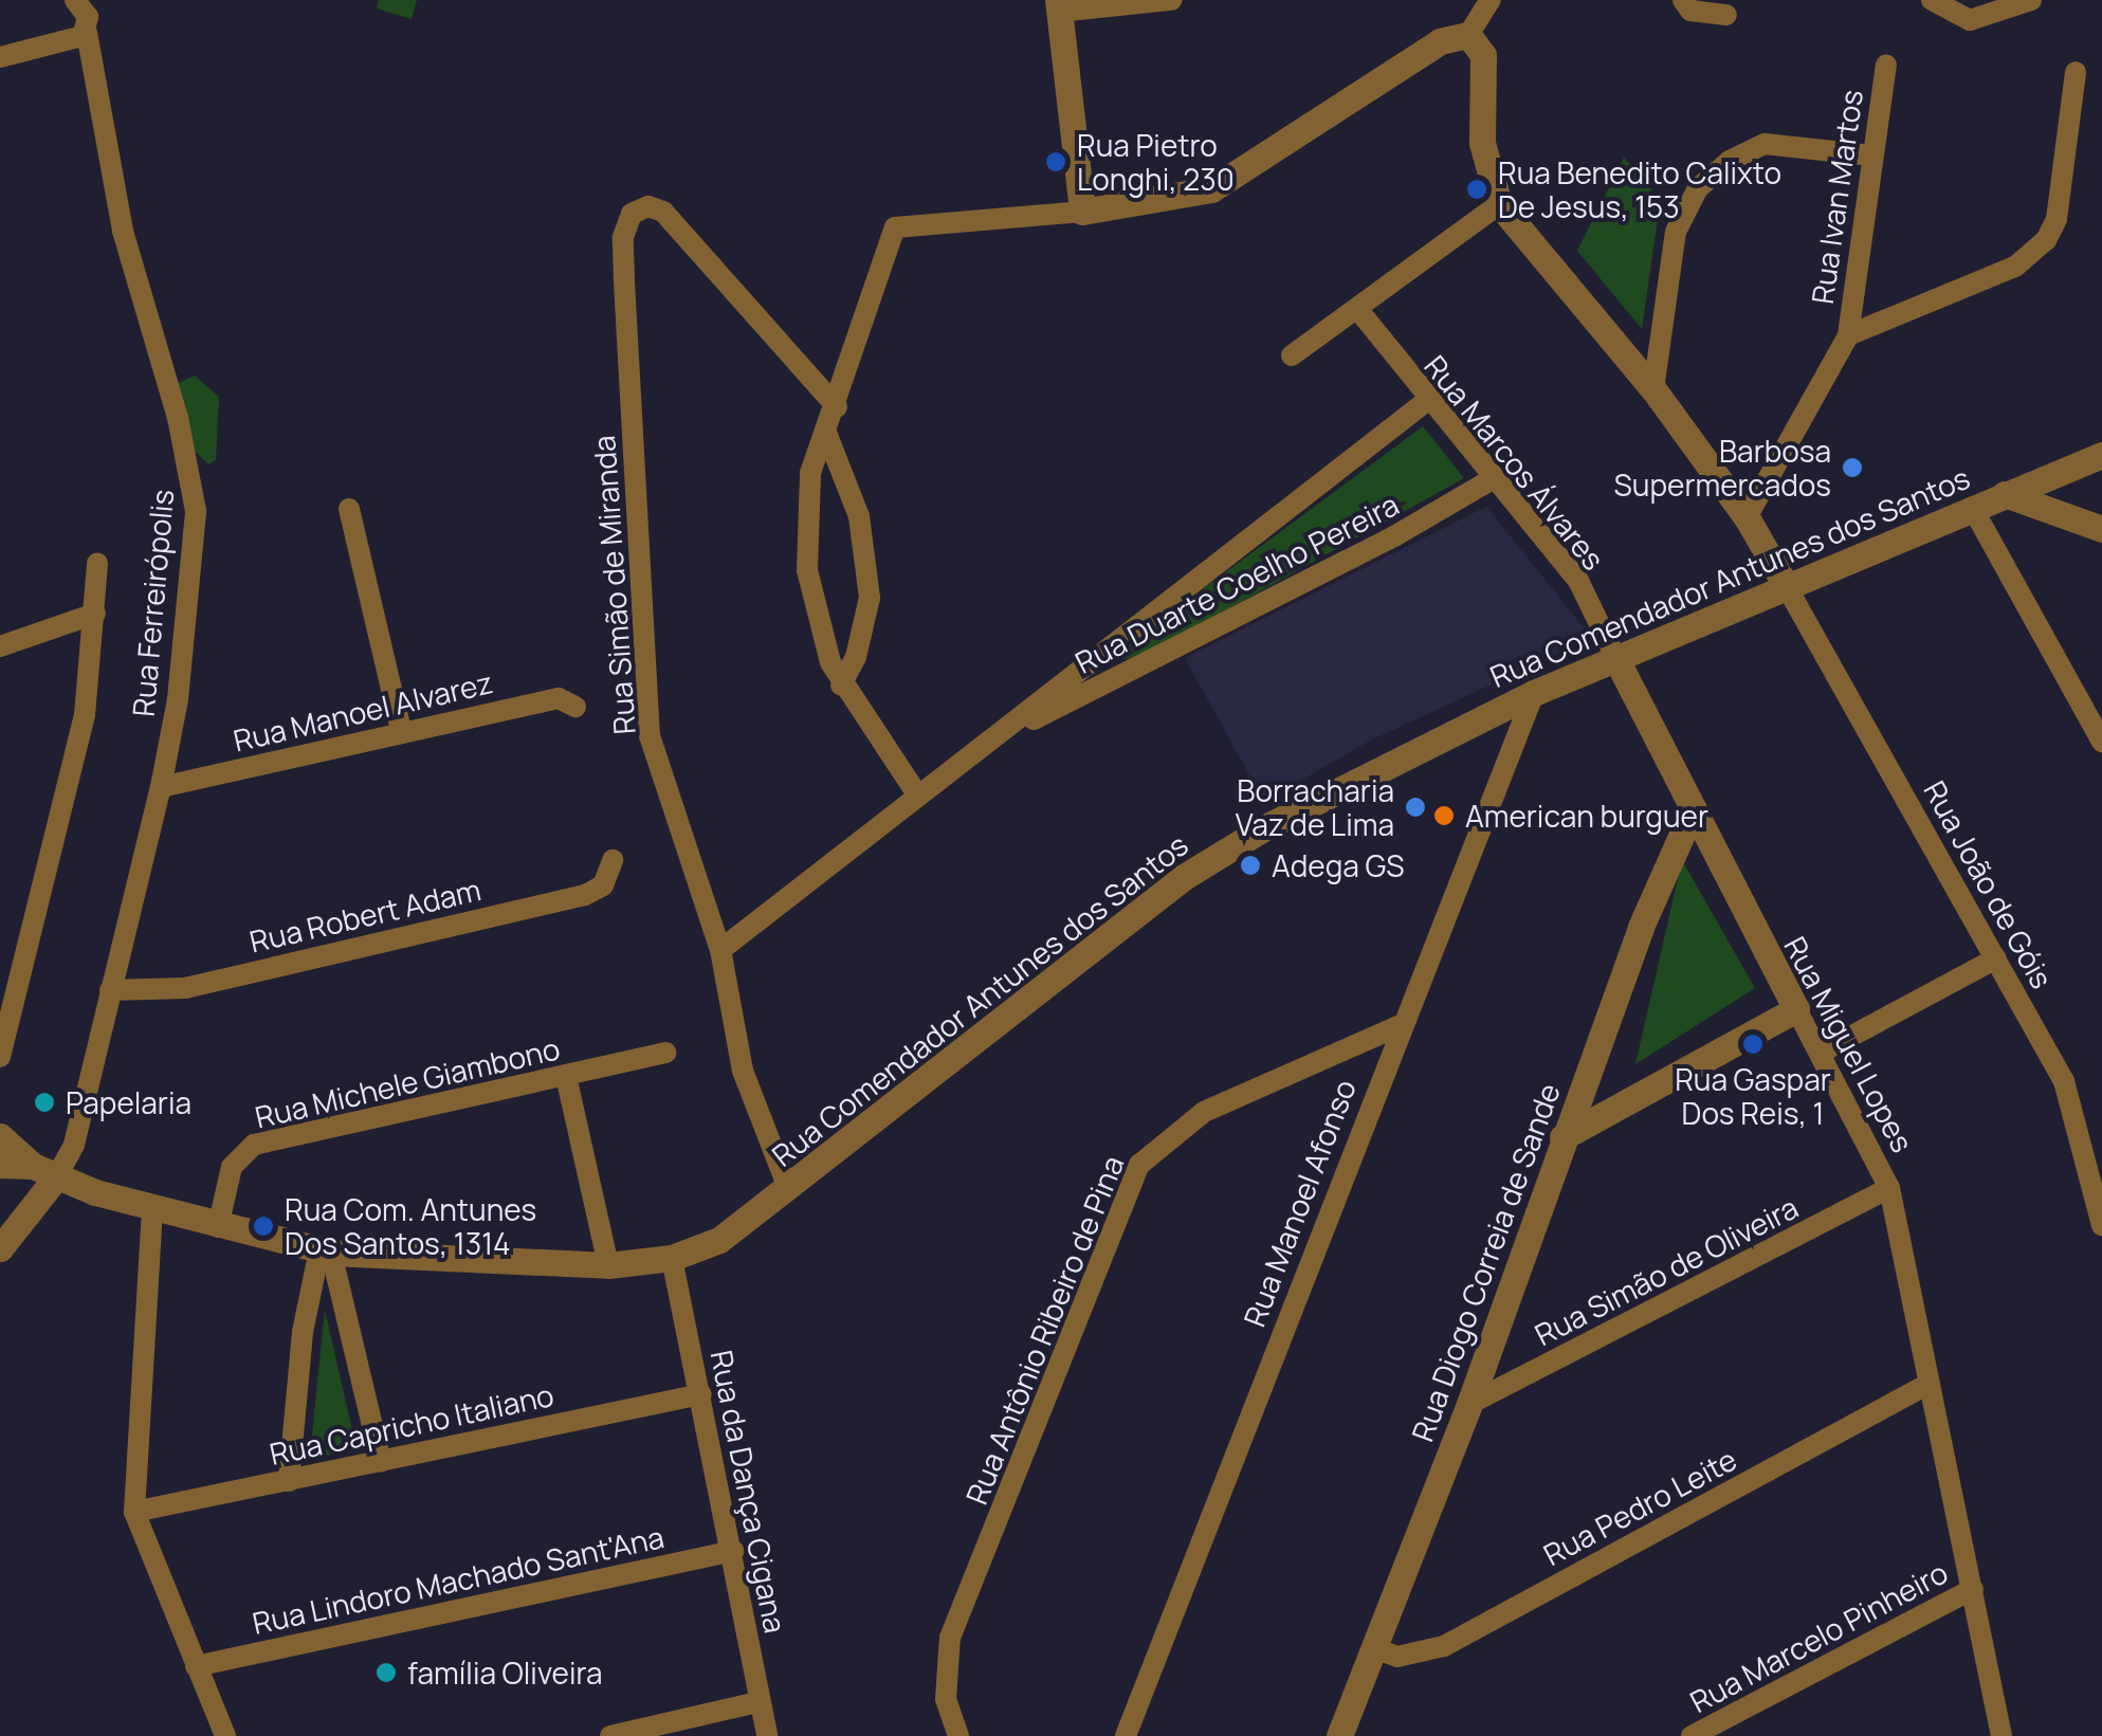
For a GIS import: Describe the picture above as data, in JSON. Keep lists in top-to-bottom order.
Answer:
{
  "streets": {
    "street": [
      "Rua Ivan Martos",
      "Rua Marcos Álvares",
      "Rua Comendador Antunes dos Santos",
      "Rua Duarte Coelho Pereira",
      "Rua Simão de Miranda",
      "Rua Ferreirópolis",
      "Rua Manoel Alvarez",
      "Rua João de Góis",
      "Rua Robert Adam",
      "Rua Miguel Lopes",
      "Rua Michele Giambono",
      "Rua Manoel Afonso",
      "Rua Diogo Correia de Sande",
      "Rua Simão de Oliveira",
      "Rua Antônio Ribeiro de Pina",
      "Rua Capricho Italiano",
      "Rua da Dança Cigana",
      "Rua Pedro Leite",
      "Rua Lindoro Machado Sant'Ana",
      "Rua Marcelo Pinheiro"
    ]
  },
  "crossings": [
    ["Rua Marcos Álvares", "Rua Comendador Antunes dos Santos"],
    ["Rua Marcos Álvares", "Rua Duarte Coelho Pereira"],
    ["Rua Marcos Álvares", "Rua Miguel Lopes"],
    ["Rua Comendador Antunes dos Santos", "Rua Simão de Miranda"],
    ["Rua Comendador Antunes dos Santos", "Rua Ferreirópolis"],
    ["Rua Comendador Antunes dos Santos", "Rua João de Góis"],
    ["Rua Comendador Antunes dos Santos", "Rua Miguel Lopes"],
    ["Rua Comendador Antunes dos Santos", "Rua Michele Giambono"],
    ["Rua Comendador Antunes dos Santos", "Rua Manoel Afonso"],
    ["Rua Comendador Antunes dos Santos", "Rua da Dança Cigana"],
    ["Rua Duarte Coelho Pereira", "Rua Simão de Miranda"],
    ["Rua Ferreirópolis", "Rua Manoel Alvarez"],
    ["Rua Ferreirópolis", "Rua Robert Adam"],
    ["Rua Miguel Lopes", "Rua Diogo Correia de Sande"],
    ["Rua Miguel Lopes", "Rua Simão de Oliveira"],
    ["Rua Miguel Lopes", "Rua Pedro Leite"],
    ["Rua Miguel Lopes", "Rua Marcelo Pinheiro"],
    ["Rua Manoel Afonso", "Rua Antônio Ribeiro de Pina"],
    ["Rua Diogo Correia de Sande", "Rua Simão de Oliveira"],
    ["Rua Diogo Correia de Sande", "Rua Pedro Leite"],
    ["Rua Capricho Italiano", "Rua da Dança Cigana"],
    ["Rua da Dança Cigana", "Rua Lindoro Machado Sant'Ana"]
  ],
  "places": [
    "Rua Pietro Longhi, 230",
    "Rua Benedito Calixto De Jesus, 153",
    "Barbosa Supermercados",
    "Borracharia Vaz de Lima",
    "American burguer",
    "Adega GS",
    "Rua Gaspar Dos Reis, 1",
    "Papelaria",
    "Rua Com. Antunes Dos Santos, 1314",
    "família Oliveira"
  ]
}
